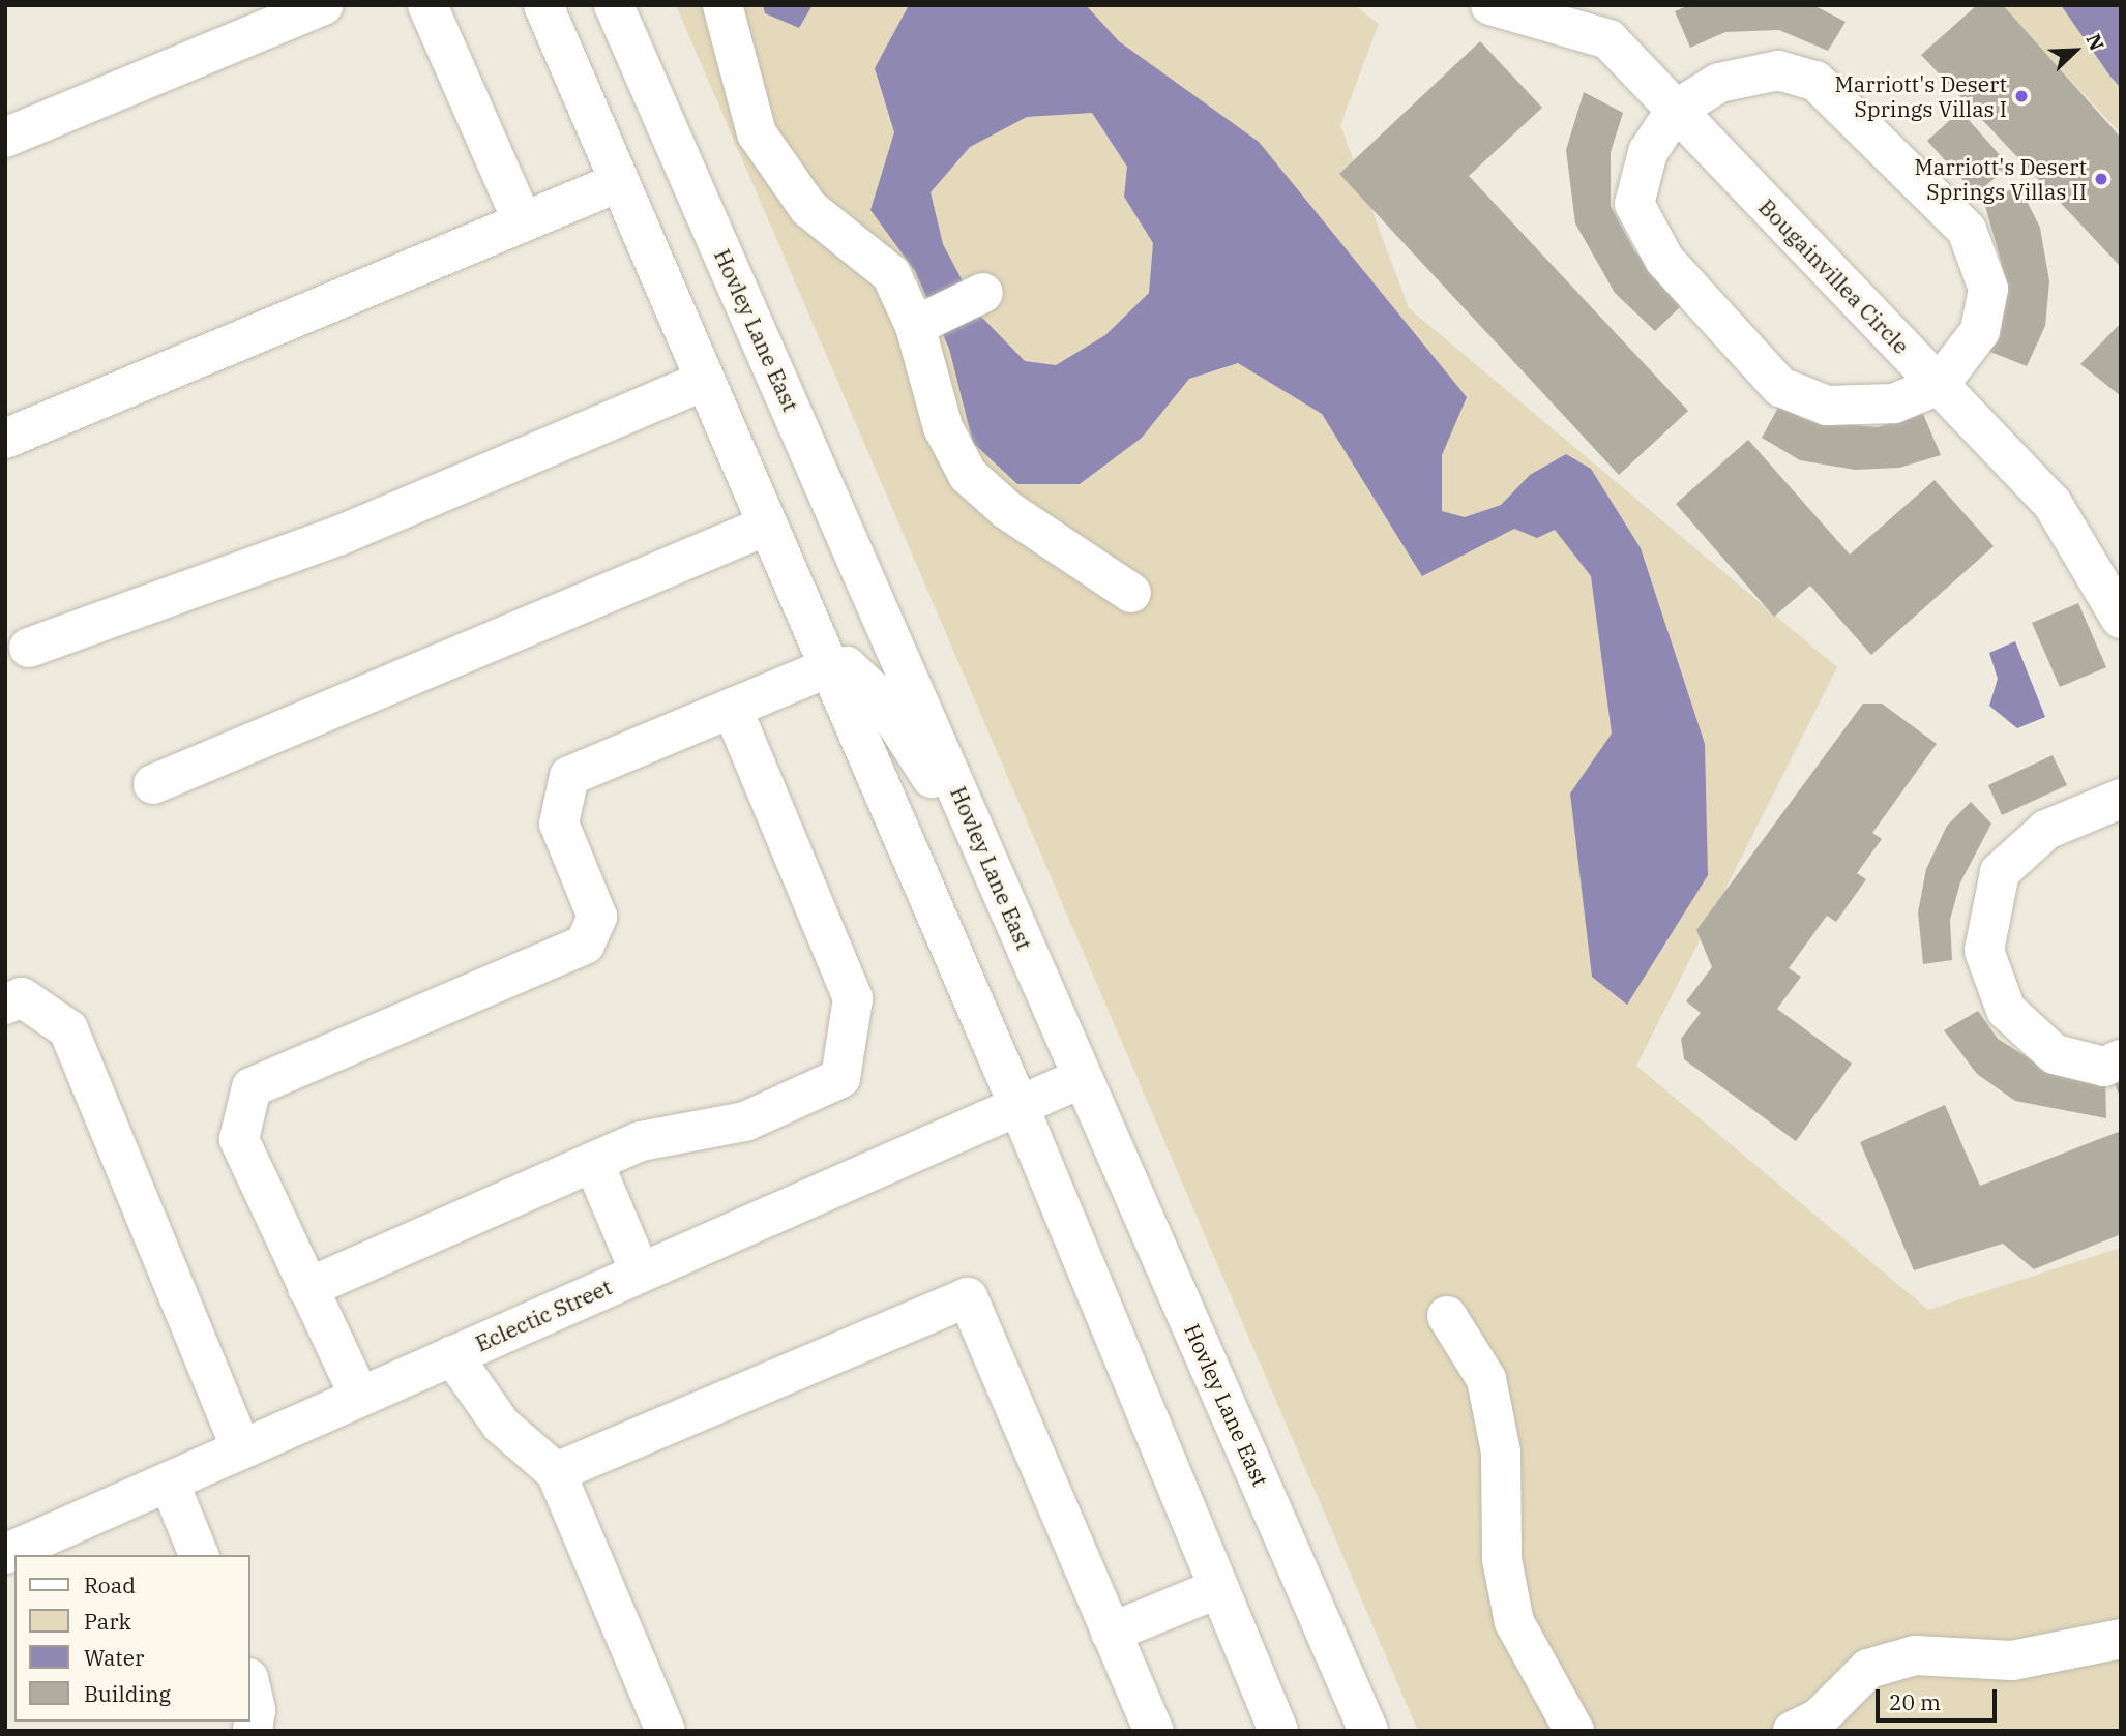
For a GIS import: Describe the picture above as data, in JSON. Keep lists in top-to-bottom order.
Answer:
{
  "streets": {
    "street": ["Bougainvillea Circle", "Hovley Lane East", "Eclectic Street"]
  },
  "crossings": [
    ["Hovley Lane East", "Eclectic Street"]
  ],
  "places": ["Marriott's Desert Springs Villas I", "Marriott's Desert Springs Villas II"],
  "legend": [
    "Road",
    "Park",
    "Water",
    "Building"
  ],
  "scale_bar": "20 m",
  "north": "top right"
}
